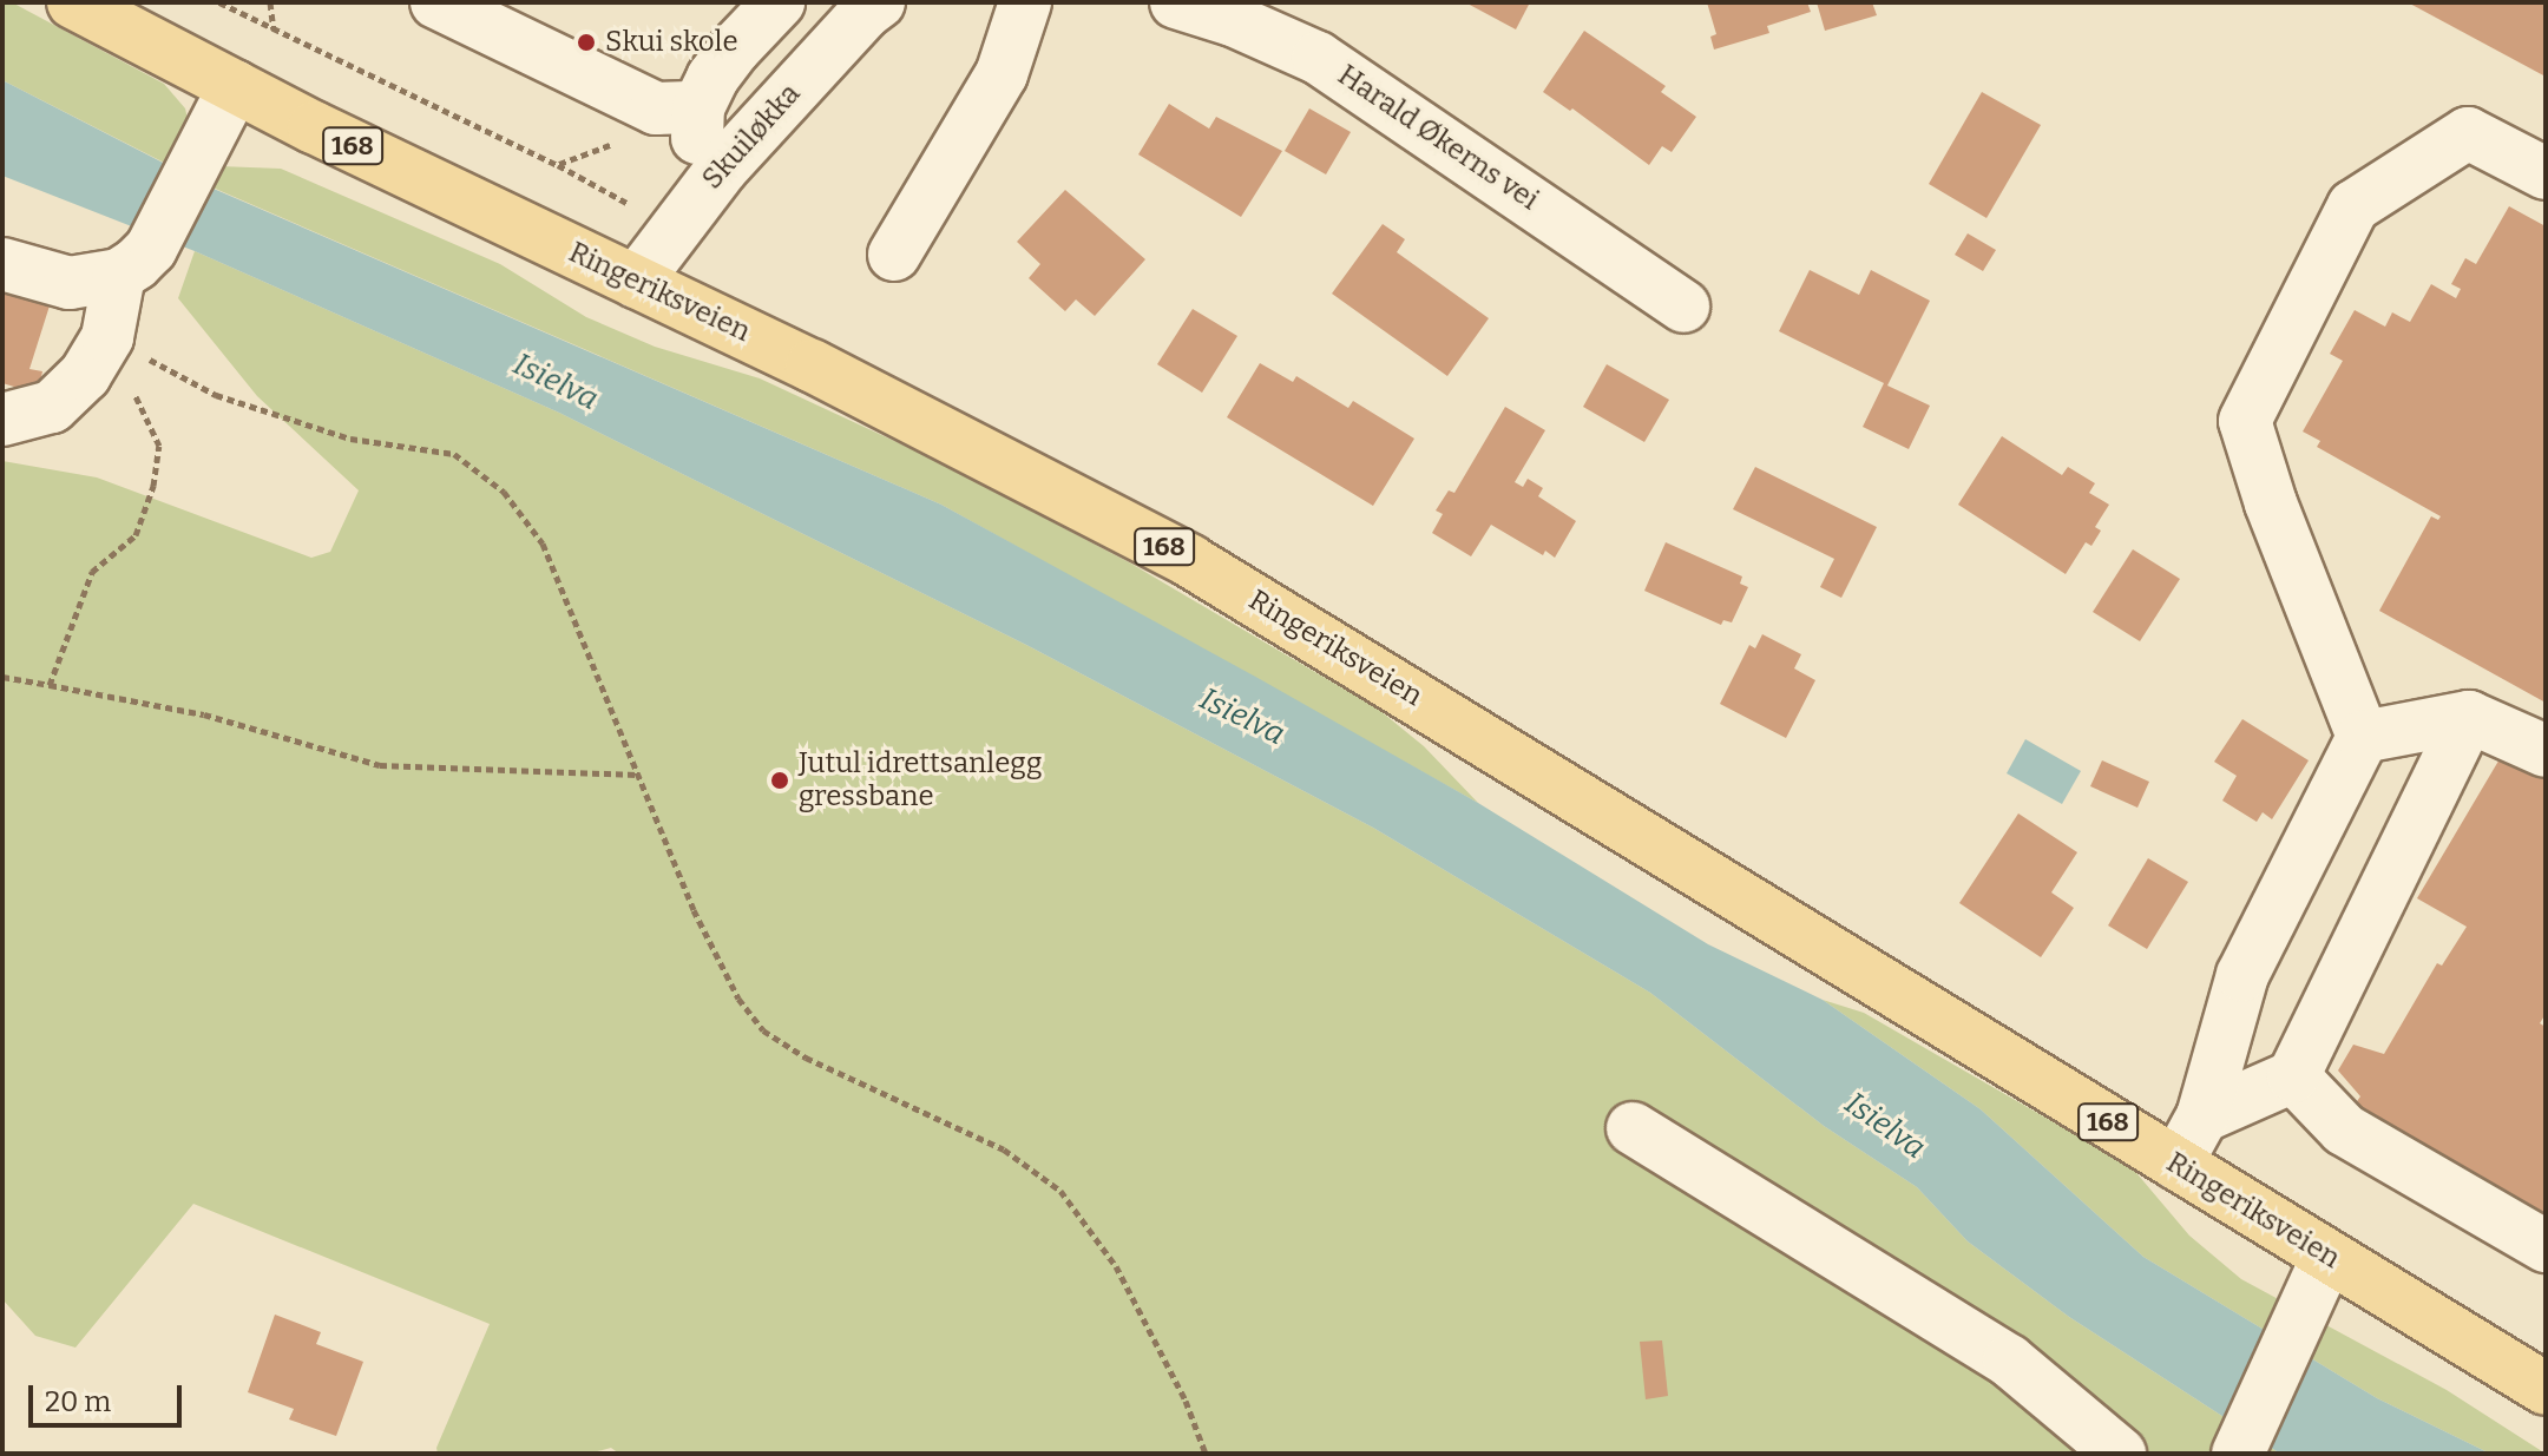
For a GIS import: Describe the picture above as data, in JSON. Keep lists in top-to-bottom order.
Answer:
{
  "streets": {
    "main road": ["168", "Ringeriksveien"],
    "street": ["Skuiløkka", "Harald Økerns vei"]
  },
  "crossings": [
    ["Skuiløkka", "Ringeriksveien"]
  ],
  "water": ["Isielva"],
  "places": ["Skui skole", "Jutul idrettsanlegg gressbane"],
  "scale_bar": "20 m"
}
